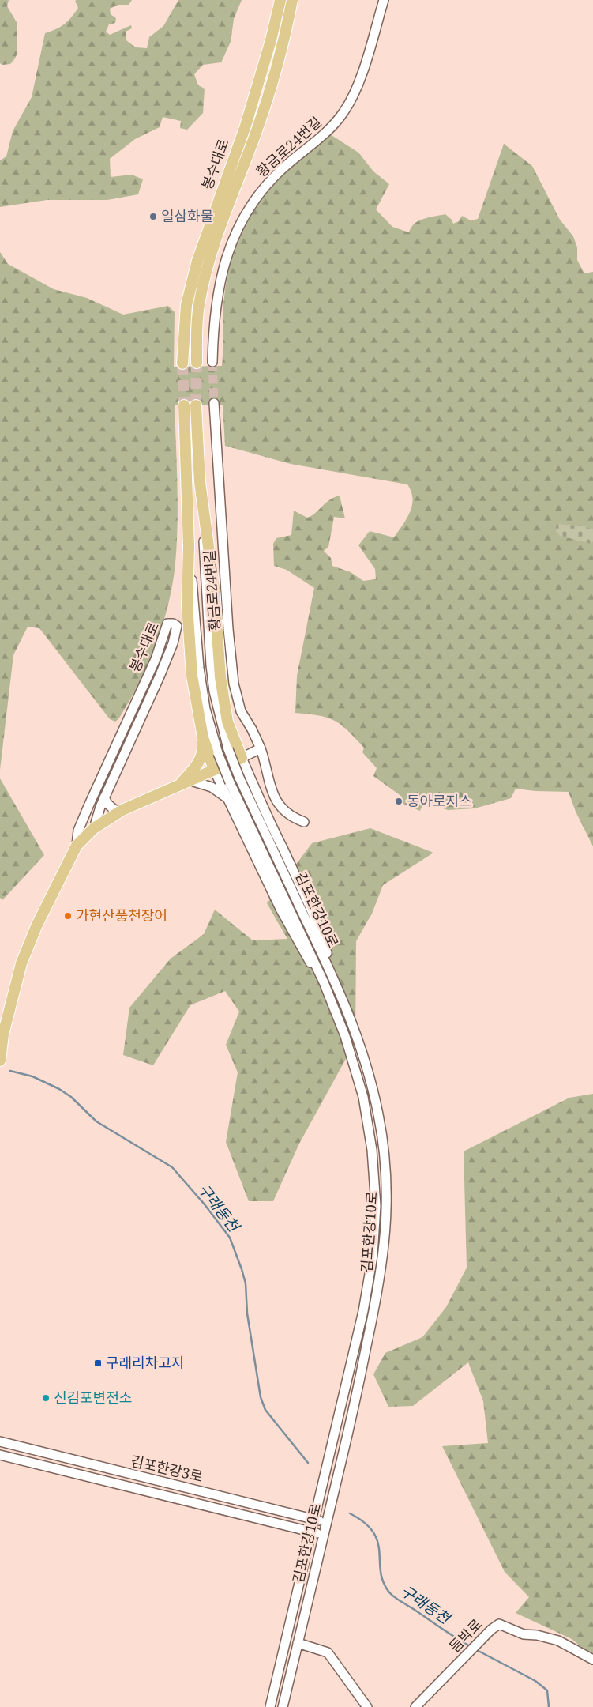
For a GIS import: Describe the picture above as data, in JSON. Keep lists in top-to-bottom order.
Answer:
{
  "streets": {
    "main road": ["봉수대로"],
    "street": [
      "황금로24번길",
      "김포한강10로",
      "김포한강3로",
      "듬박로"
    ]
  },
  "crossings": [
    ["김포한강10로", "김포한강3로"]
  ],
  "water": ["구래동천"],
  "places": {
    "other": [
      "일삼화물",
      "동아로지스",
      "가현산풍천장어",
      "신김포변전소"
    ],
    "transit": ["구래리차고지"]
  }
}
